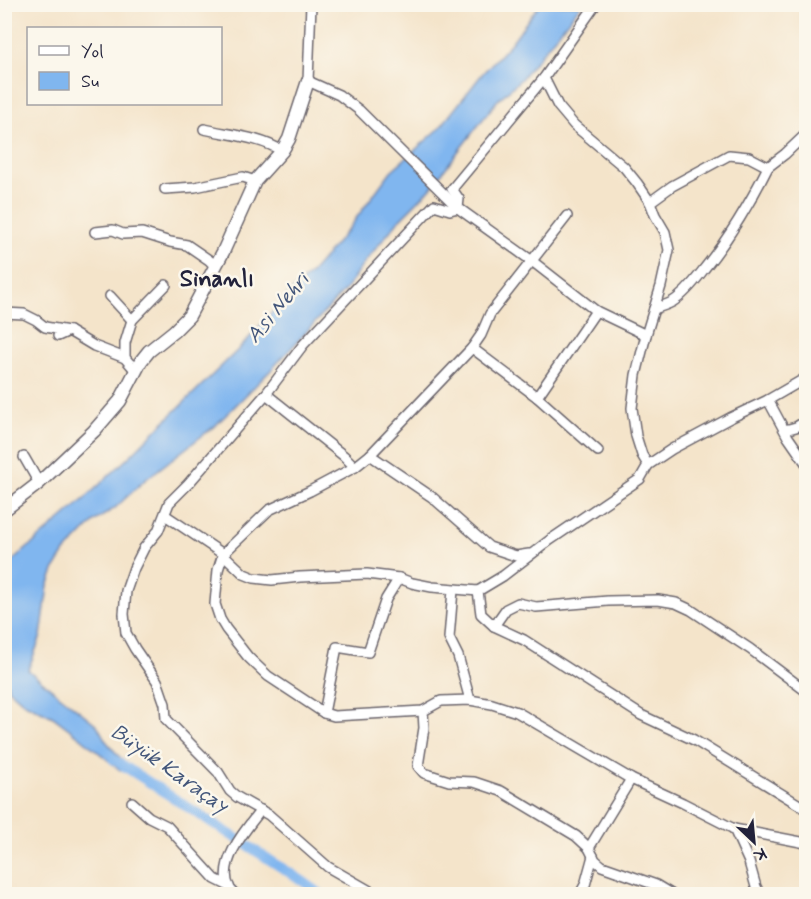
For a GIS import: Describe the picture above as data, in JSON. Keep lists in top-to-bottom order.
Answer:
{
  "districts": ["Sinanlı"],
  "water": ["Asi Nehri", "Büyük Karaçay"],
  "legend": ["Yol", "Su"],
  "north": "bottom right"
}
